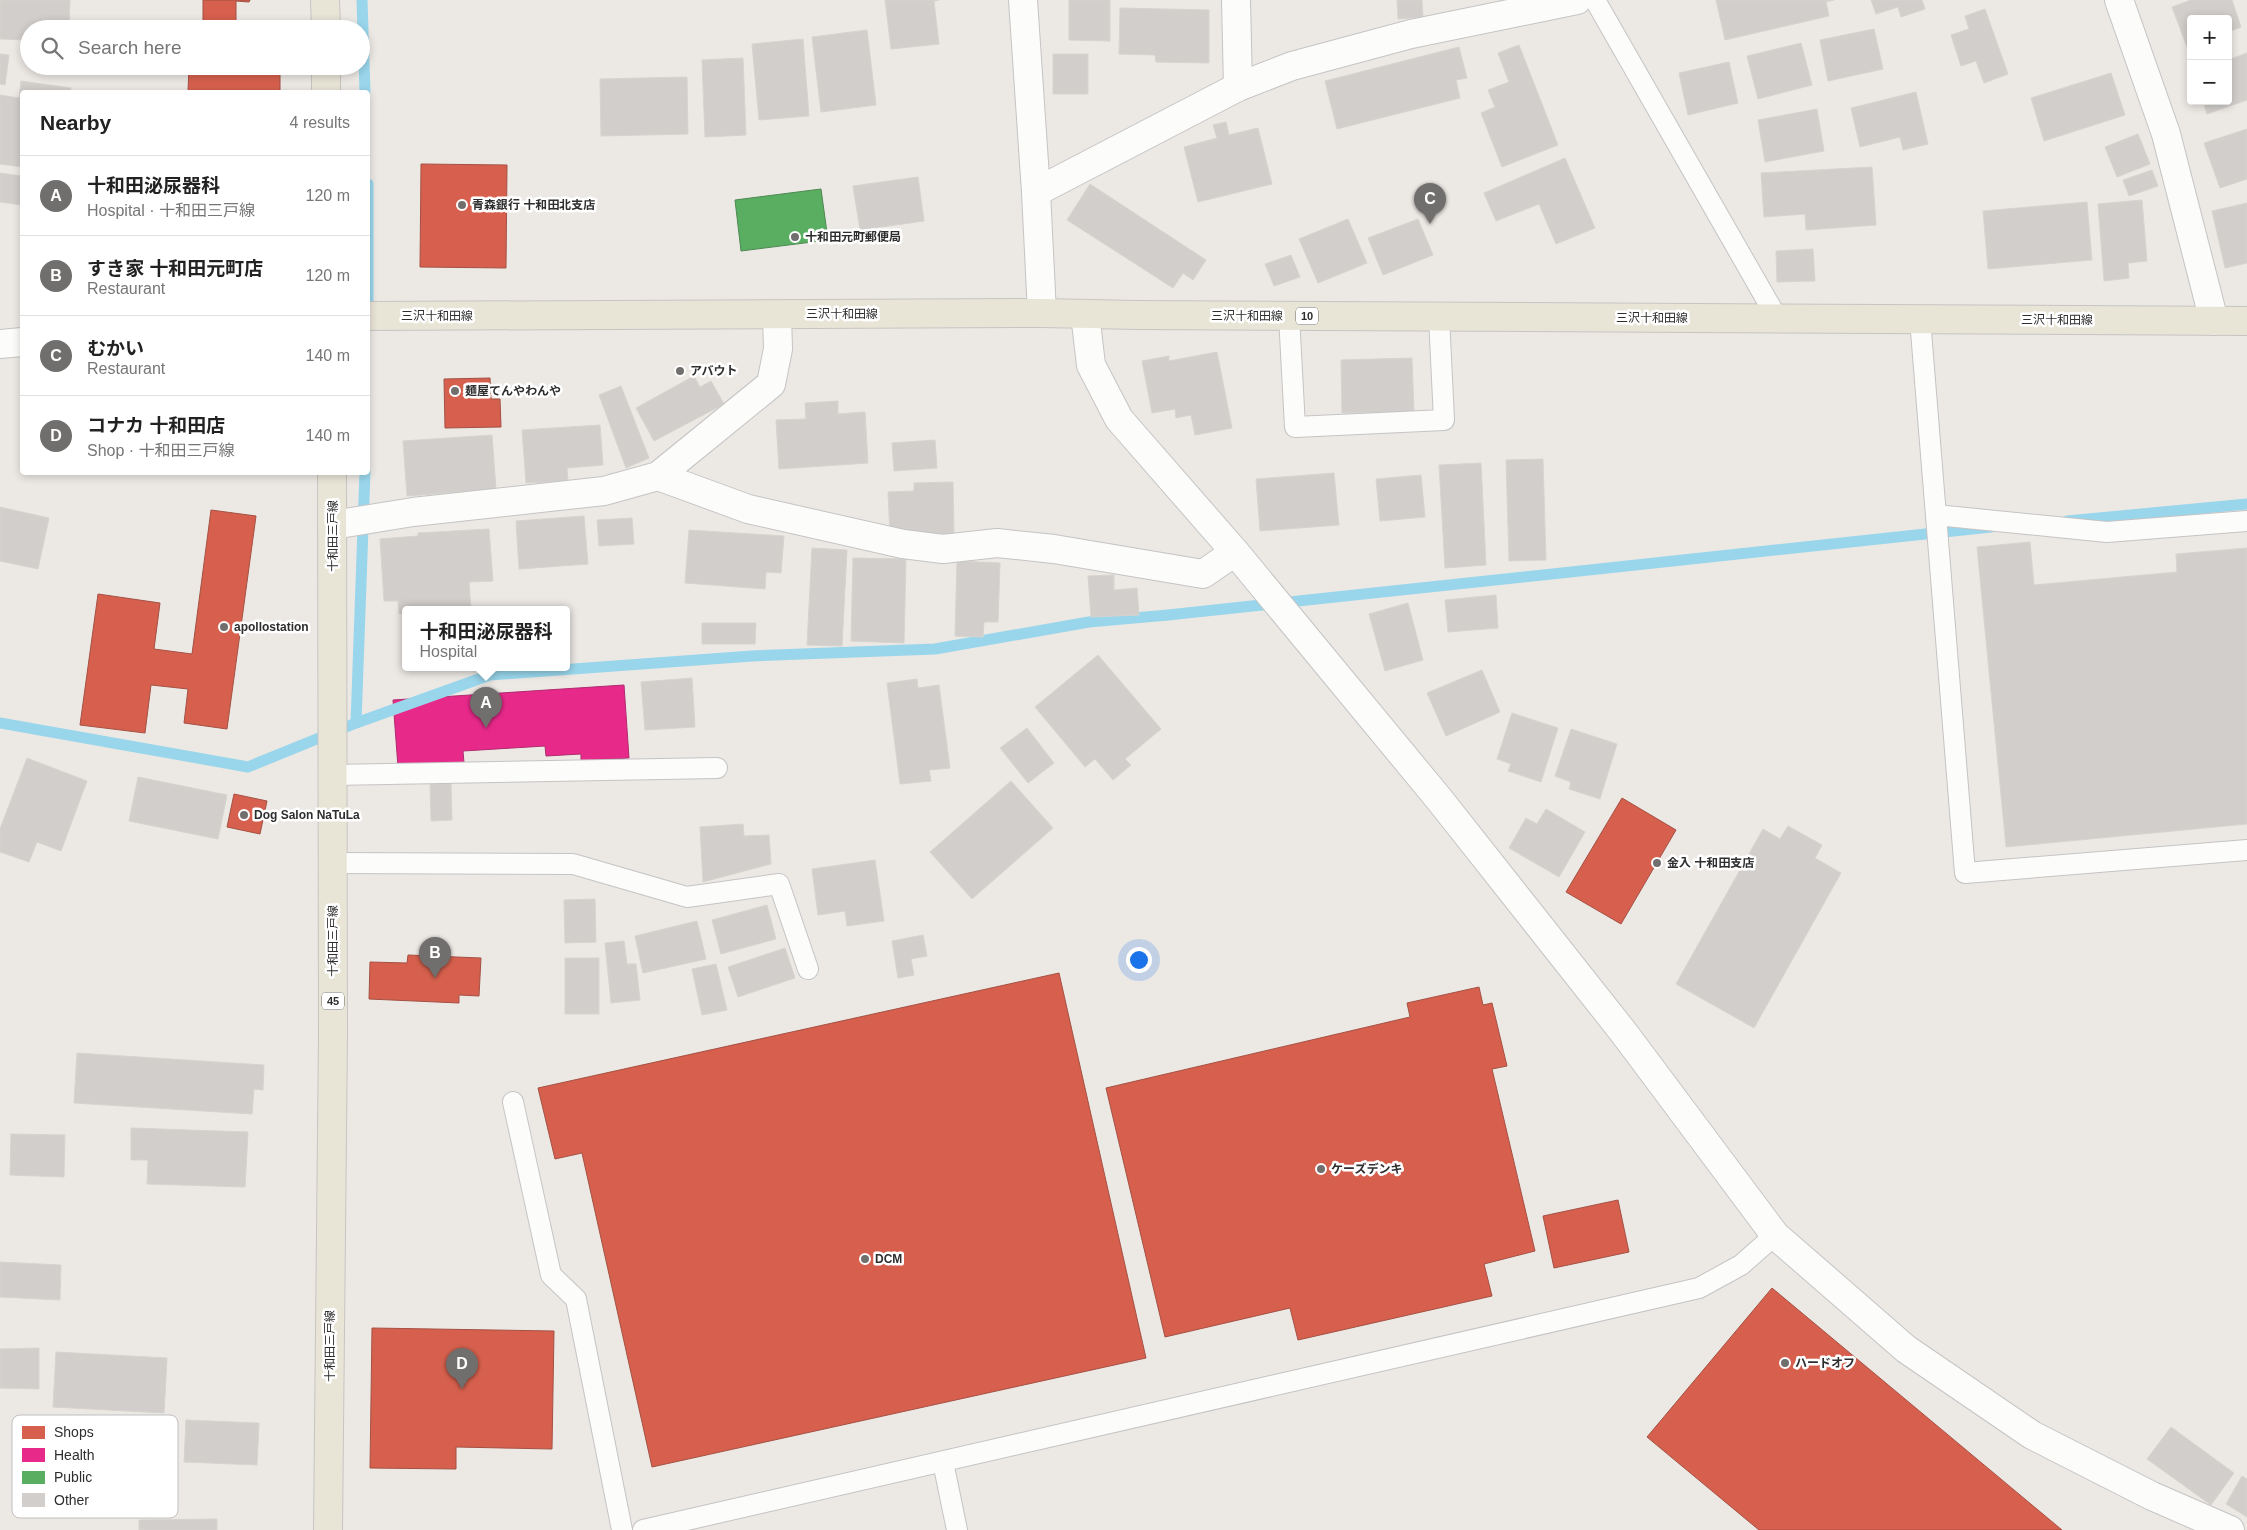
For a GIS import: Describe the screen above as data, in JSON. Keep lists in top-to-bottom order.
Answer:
{
  "streets": {
    "main road": [
      "三沢十和田線",
      "10",
      "十和田三戸線",
      "45"
    ]
  },
  "places": [
    "青森銀行 十和田北支店",
    "十和田元町郵便局",
    "アバウト",
    "麺屋てんやわんや",
    "apollostation",
    "Dog Salon NaTuLa",
    "金入 十和田支店",
    "ケーズデンキ",
    "DCM",
    "ハードオフ"
  ],
  "legend": [
    "Shops",
    "Health",
    "Public",
    "Other"
  ],
  "page": {
    "map_buttons": ["+", "−"],
    "search": "Search here",
    "heading": ["Nearby", "4 results"],
    "list": [
      {
        "mark": "A",
        "name": "十和田泌尿器科",
        "note": "Hospital · 十和田三戸線",
        "value": "120 m"
      },
      {
        "mark": "B",
        "name": "すき家 十和田元町店",
        "note": "Restaurant",
        "value": "120 m"
      },
      {
        "mark": "C",
        "name": "むかい",
        "note": "Restaurant",
        "value": "140 m"
      },
      {
        "mark": "D",
        "name": "コナカ 十和田店",
        "note": "Shop · 十和田三戸線",
        "value": "140 m"
      }
    ],
    "pins": [
      "C",
      "A",
      "B",
      "D"
    ],
    "popup": ["十和田泌尿器科", "Hospital"]
  }
}
